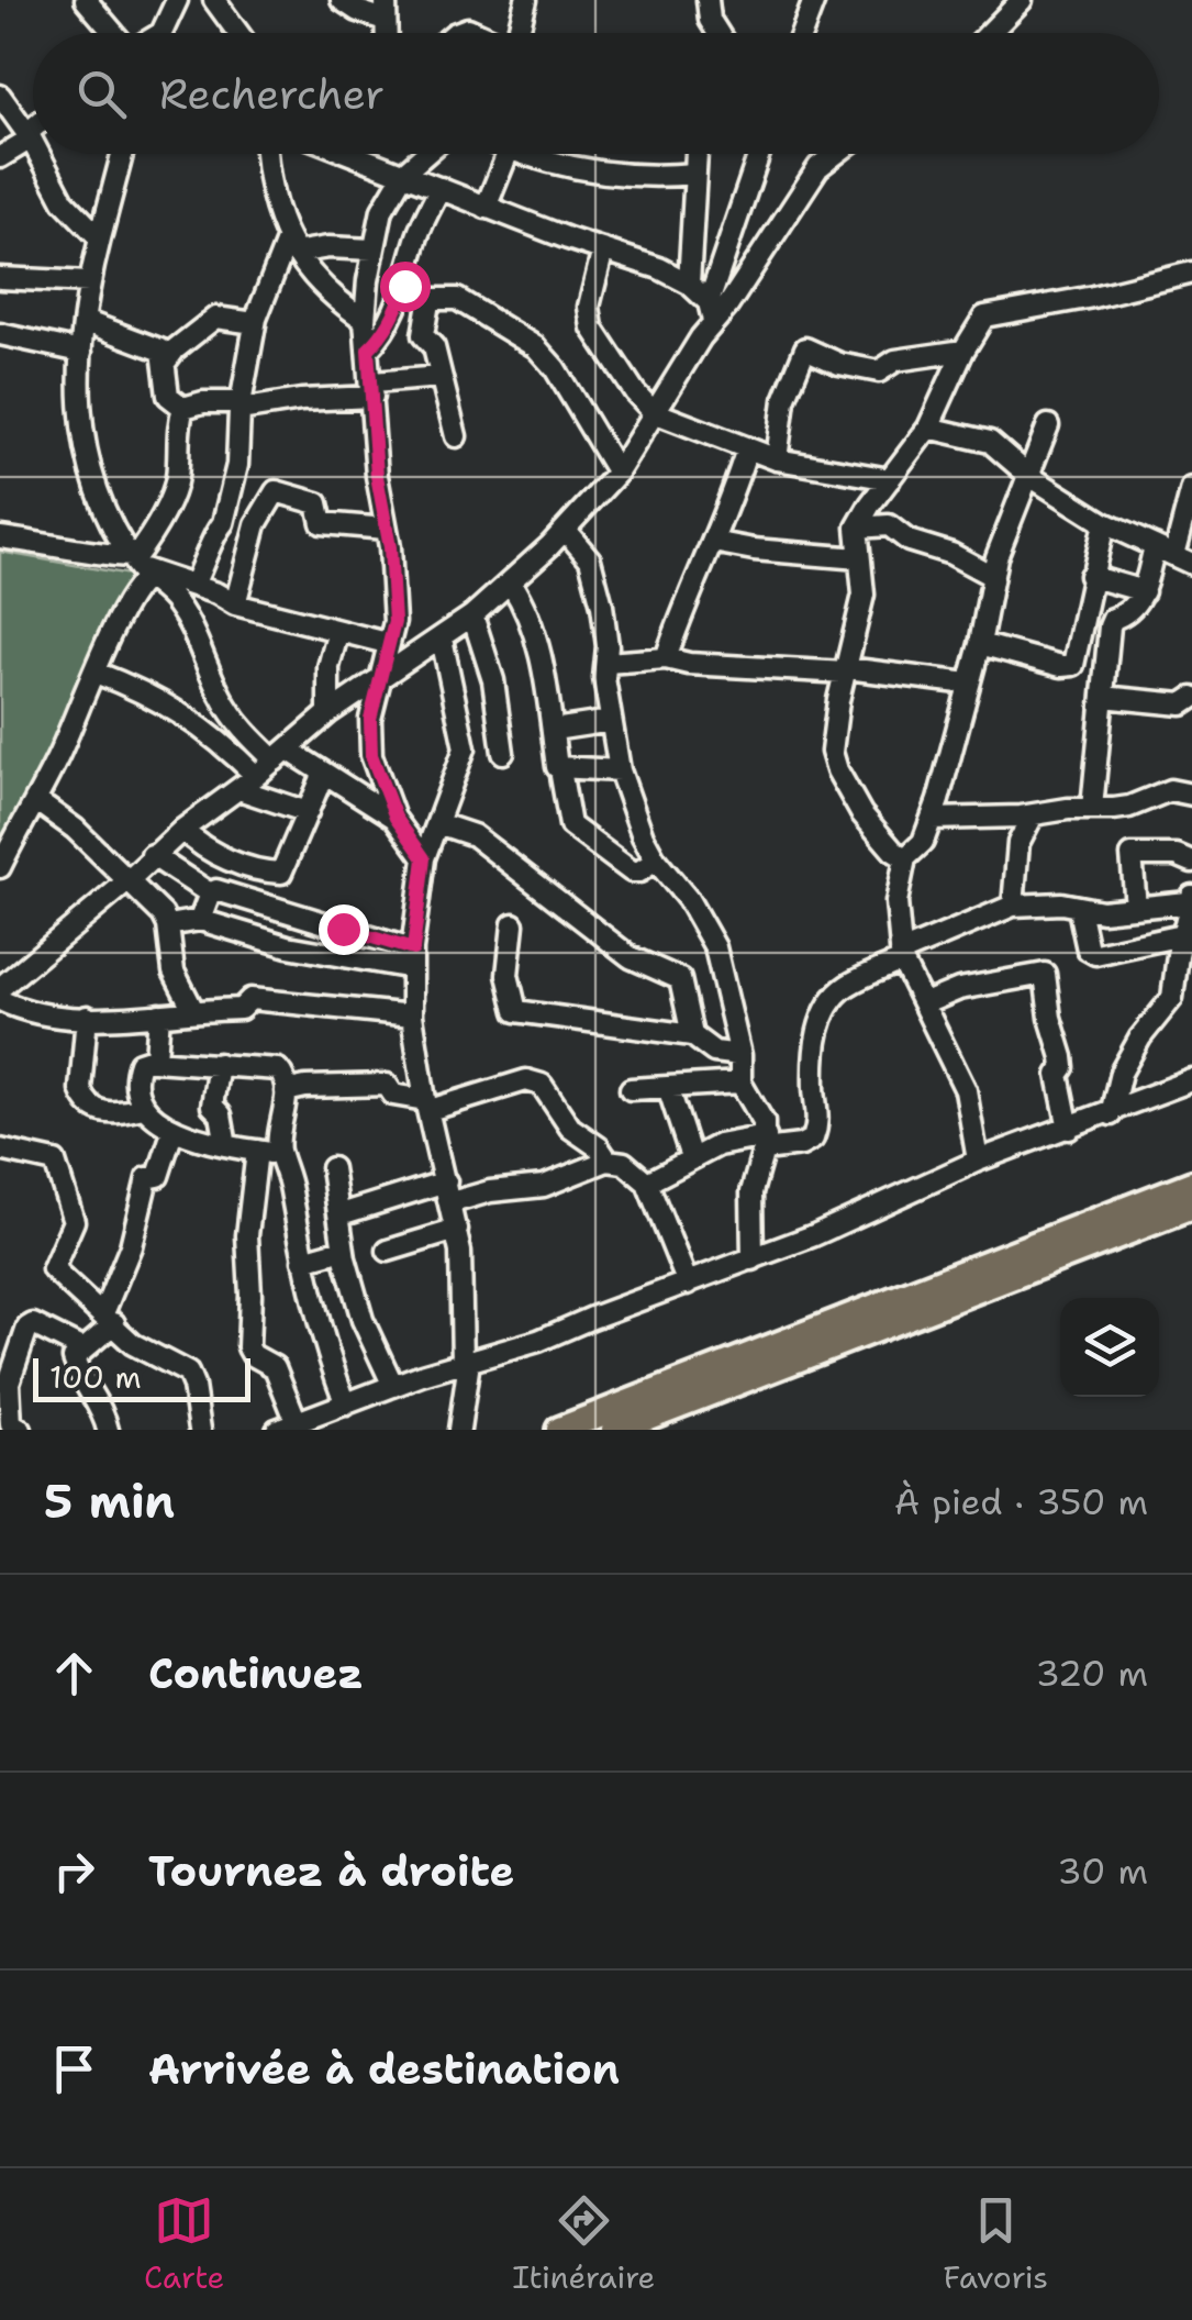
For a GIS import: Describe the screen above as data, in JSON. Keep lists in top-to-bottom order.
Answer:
{
  "scale_bar": "100 m",
  "page": {
    "search": "Rechercher",
    "scale": "100 m",
    "heading": ["5 min", "À pied · 350 m"],
    "list": [
      ["Continuez", "320 m"],
      ["Tournez à droite", "30 m"],
      "Arrivée à destination"
    ],
    "nav": ["Carte", "Itinéraire", "Favoris"]
  }
}
